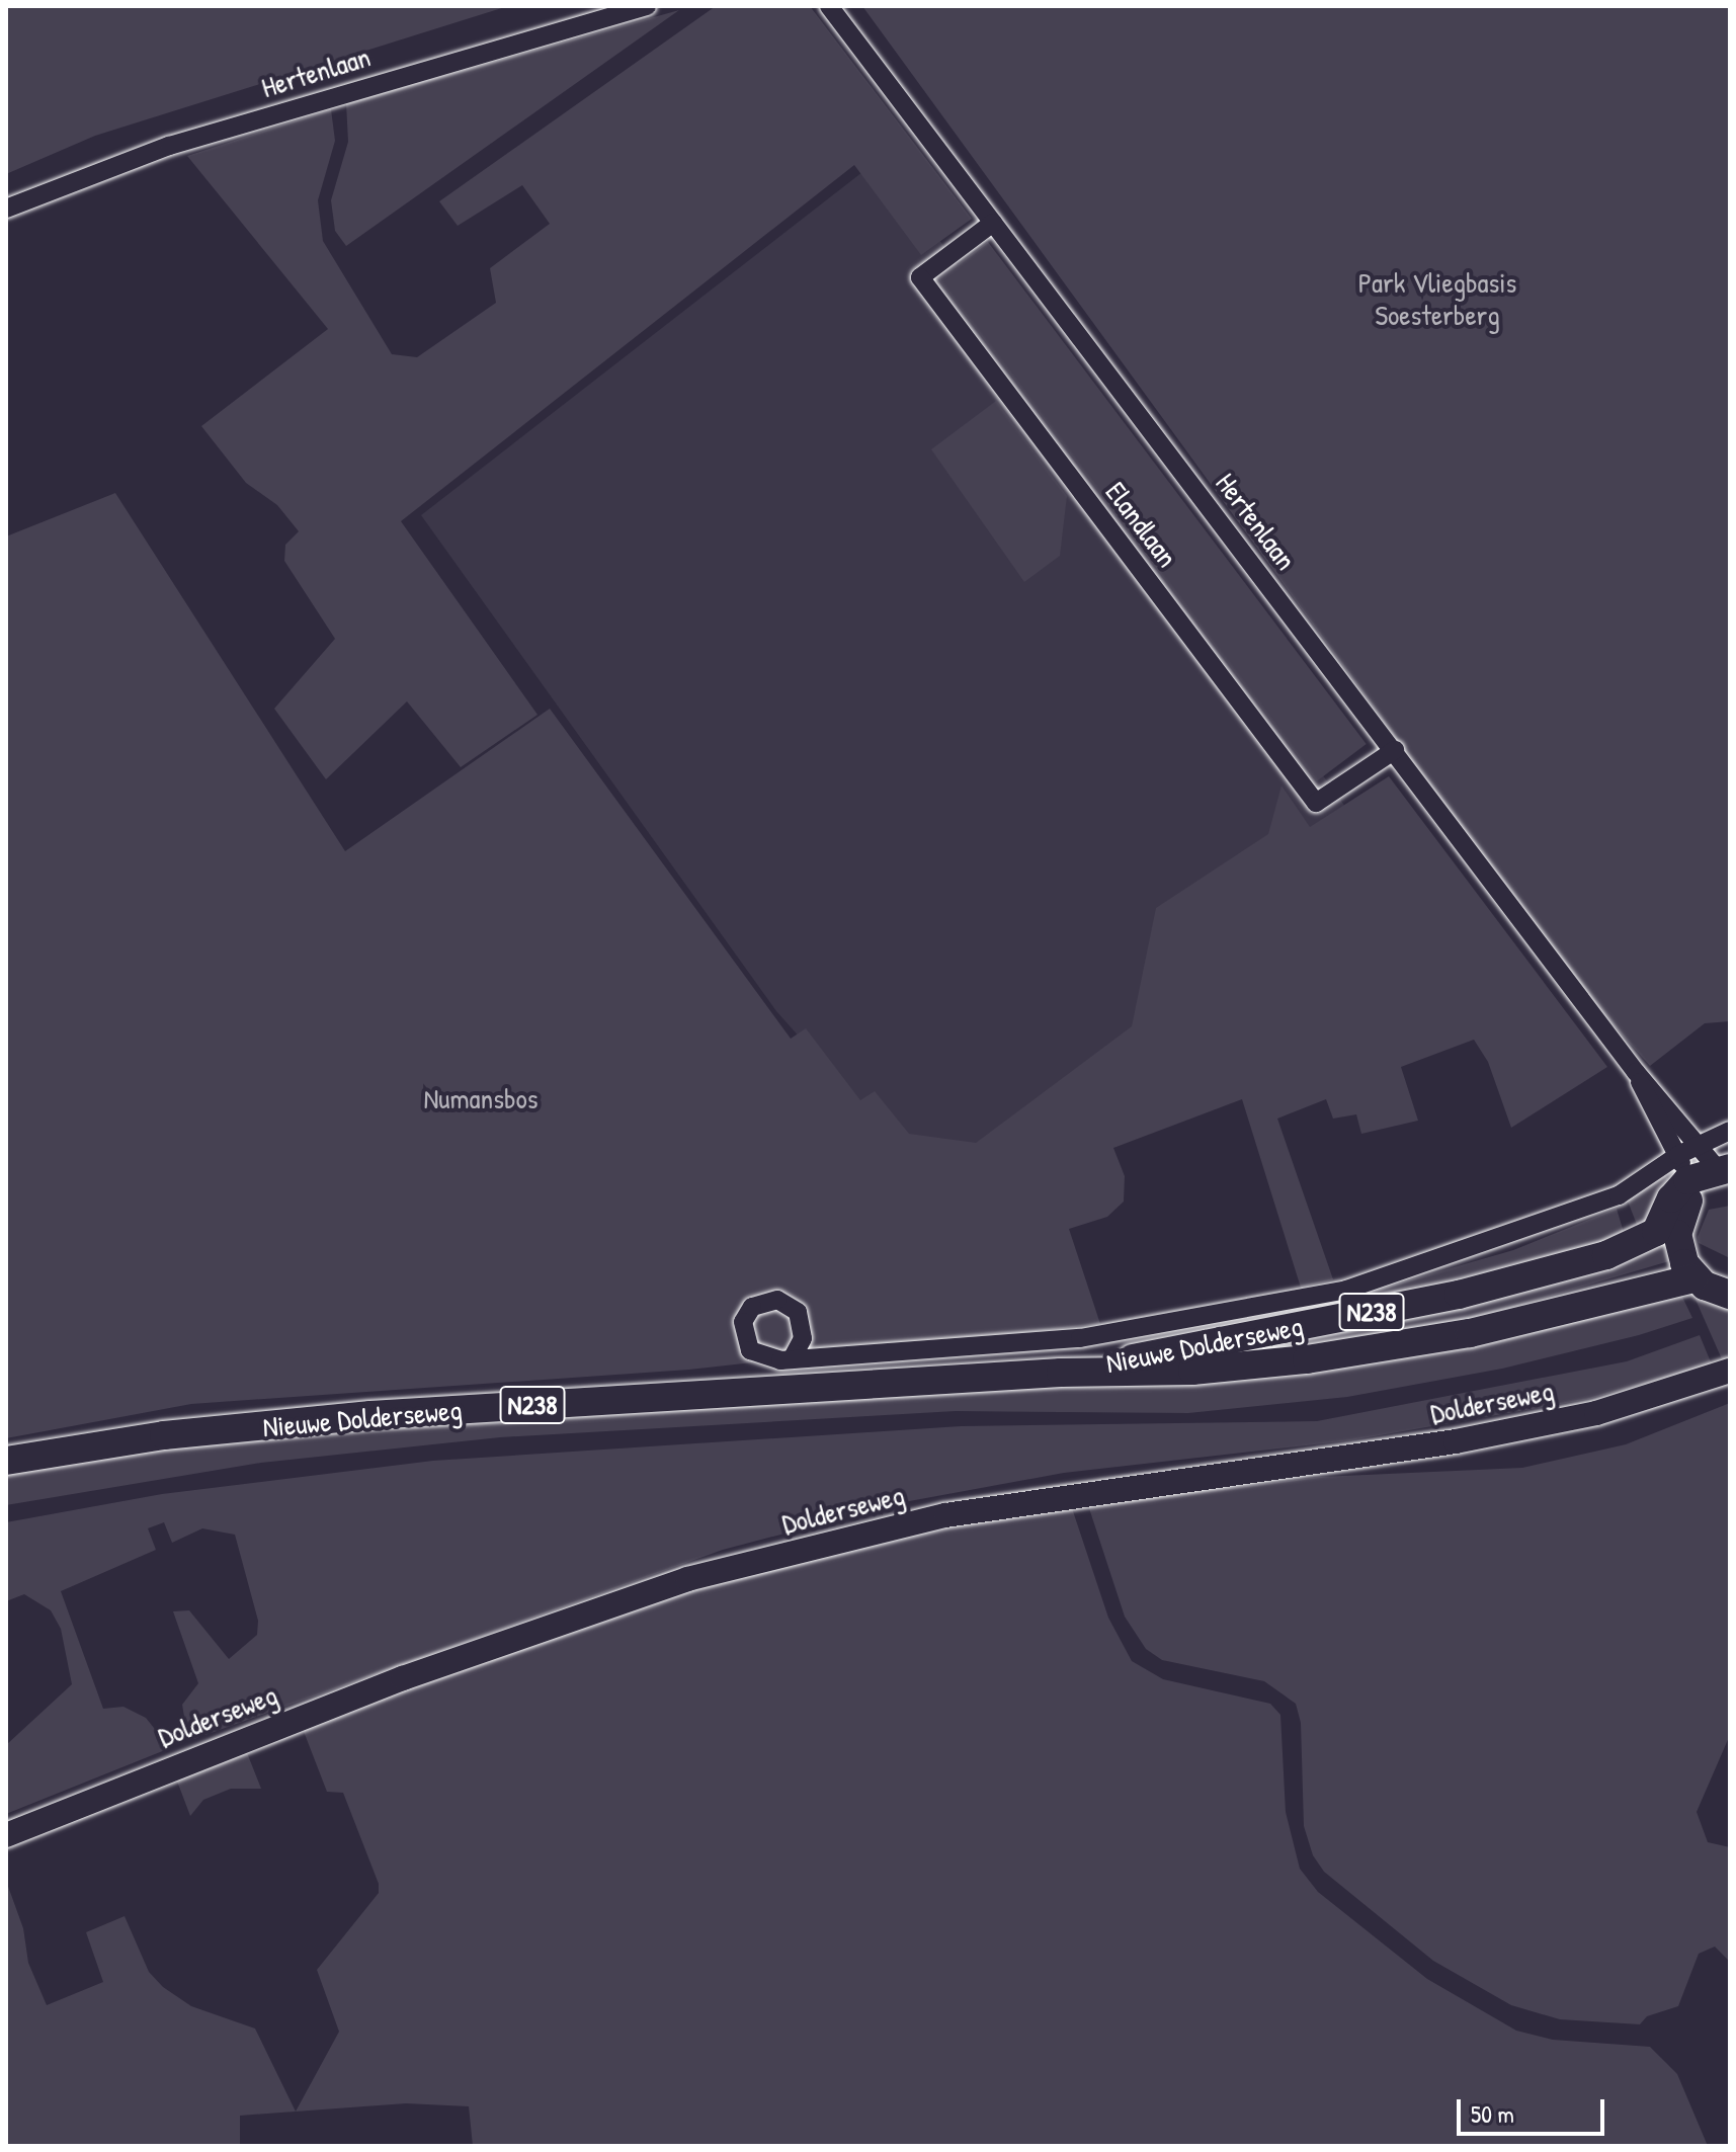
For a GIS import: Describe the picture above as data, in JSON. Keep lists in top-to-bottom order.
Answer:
{
  "streets": {
    "main road": ["N238", "Nieuwe Dolderseweg", "Dolderseweg"],
    "street": ["Hertenlaan", "Elandlaan"]
  },
  "crossings": [
    ["Hertenlaan", "Elandlaan"],
    ["Hertenlaan", "Nieuwe Dolderseweg"]
  ],
  "parks": ["Park Vliegbasis Soesterberg", "Numansbos"],
  "scale_bar": "50 m"
}
